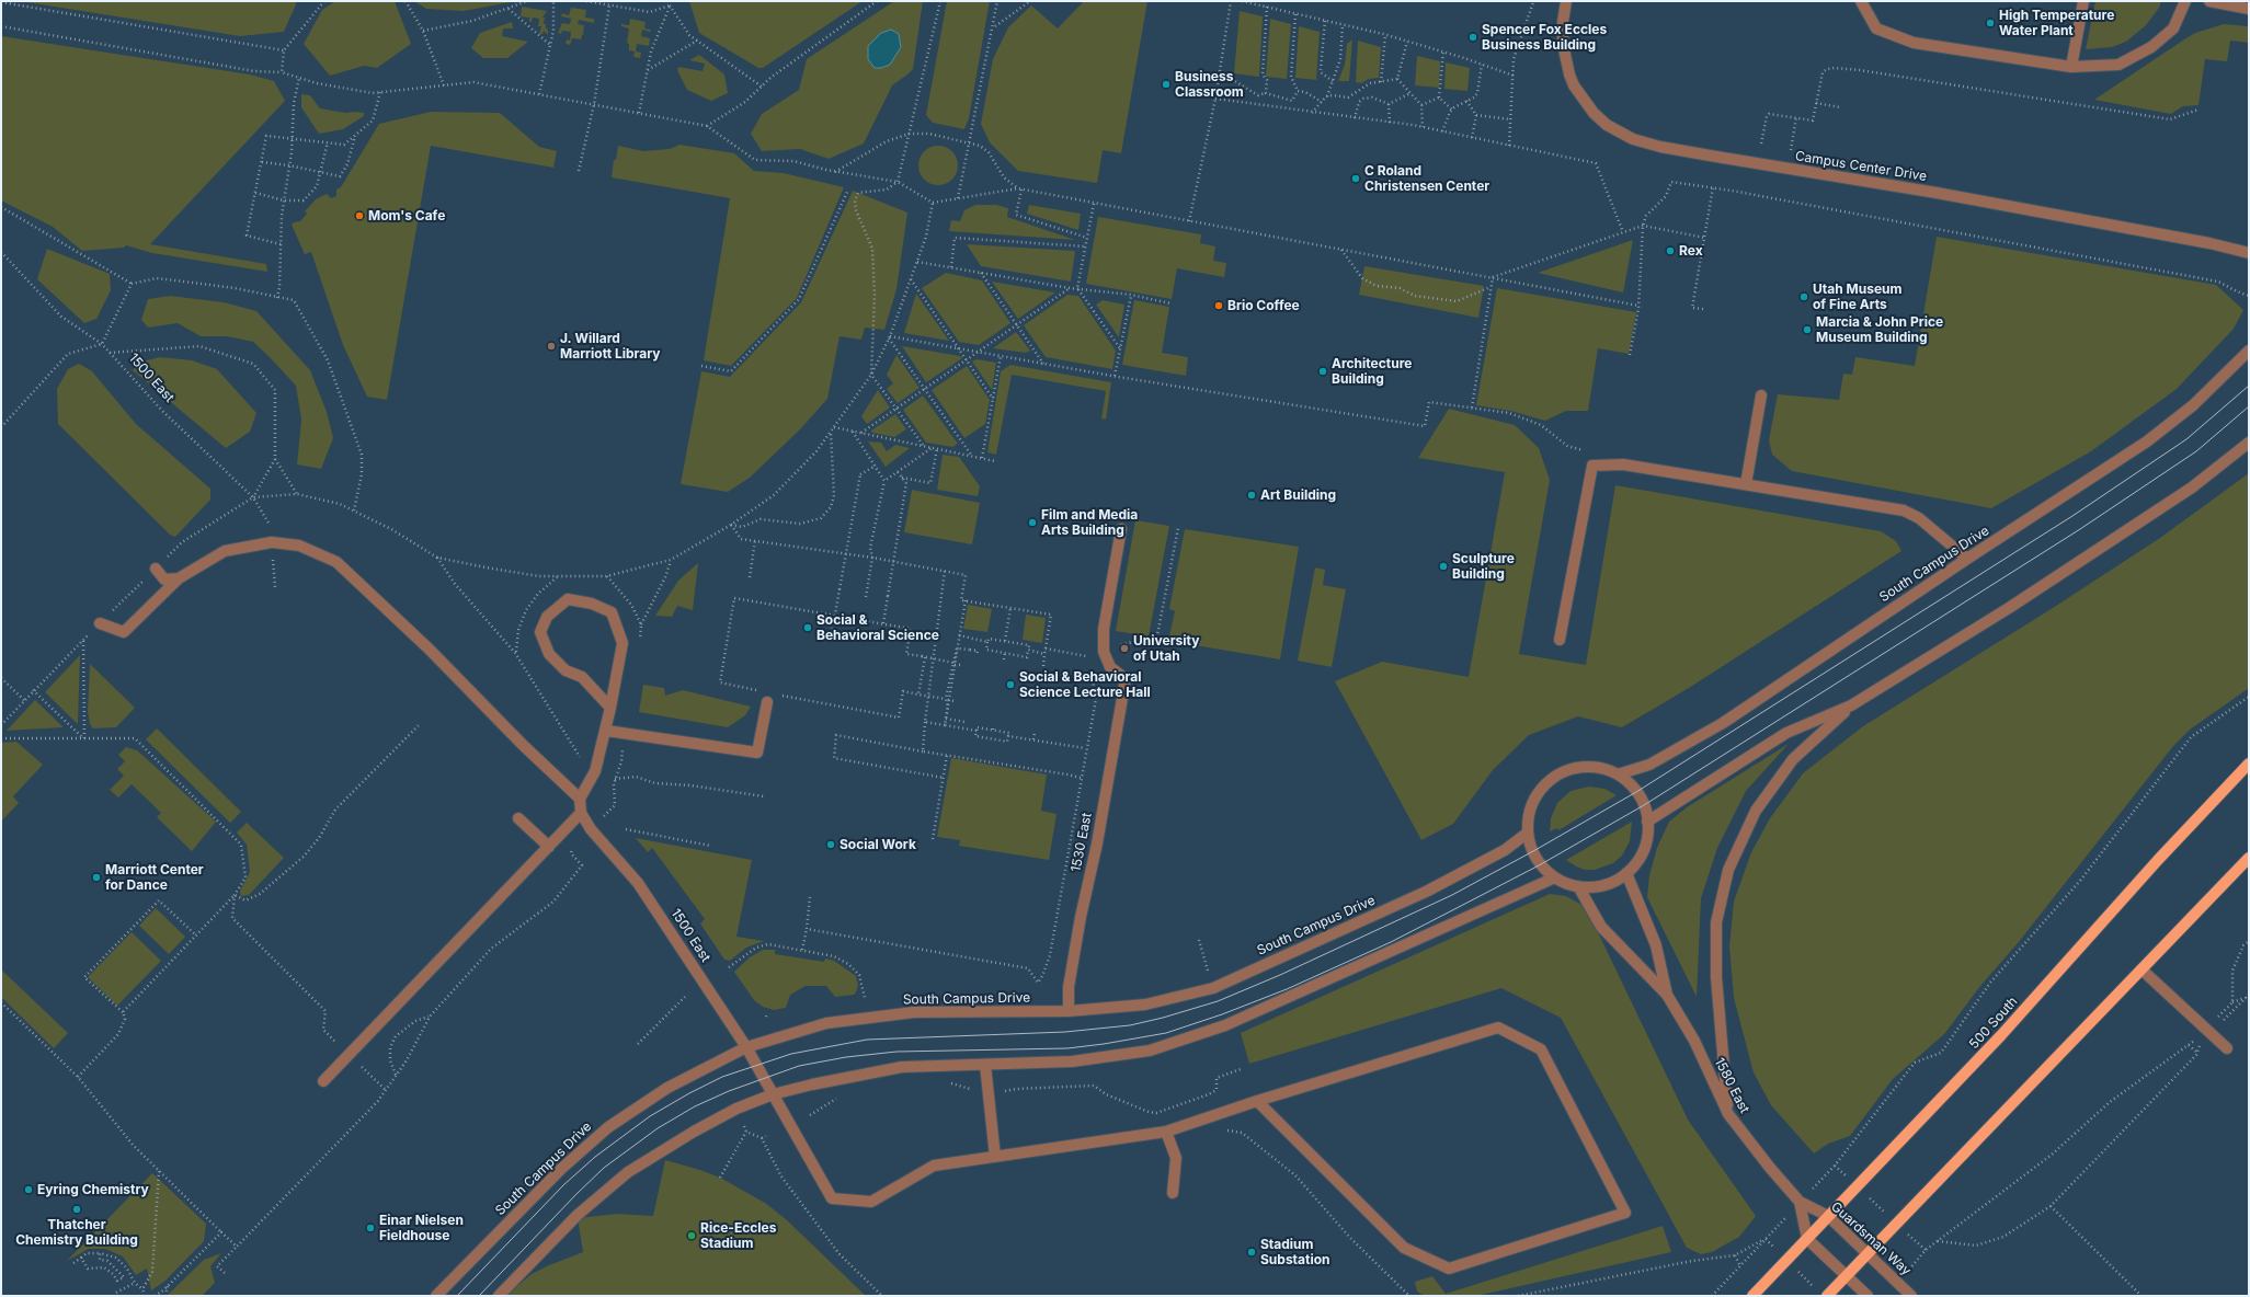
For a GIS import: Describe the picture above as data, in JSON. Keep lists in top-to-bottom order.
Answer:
{
  "streets": {
    "main road": ["500 South"],
    "street": [
      "Campus Center Drive",
      "1500 East",
      "South Campus Drive",
      "1530 East",
      "1580 East",
      "Guardsman Way"
    ]
  },
  "crossings": [
    ["1500 East", "South Campus Drive"],
    ["South Campus Drive", "1530 East"],
    ["South Campus Drive", "1580 East"],
    ["500 South", "Guardsman Way"],
    ["1580 East", "Guardsman Way"]
  ],
  "places": [
    "High Temperature Water Plant",
    "Spencer Fox Eccles Business Building",
    "Business Classroom",
    "C Roland Christensen Center",
    "Mom's Cafe",
    "Rex",
    "Utah Museum of Fine Arts",
    "Brio Coffee",
    "Marcia & John Price Museum Building",
    "J. Willard Marriott Library",
    "Architecture Building",
    "Art Building",
    "Film and Media Arts Building",
    "Sculpture Building",
    "Social & Behavioral Science",
    "University of Utah",
    "Social & Behavioral Science Lecture Hall",
    "Social Work",
    "Marriott Center for Dance",
    "Eyring Chemistry",
    "Thatcher Chemistry Building",
    "Einar Nielsen Fieldhouse",
    "Rice-Eccles Stadium",
    "Stadium Substation"
  ]
}
